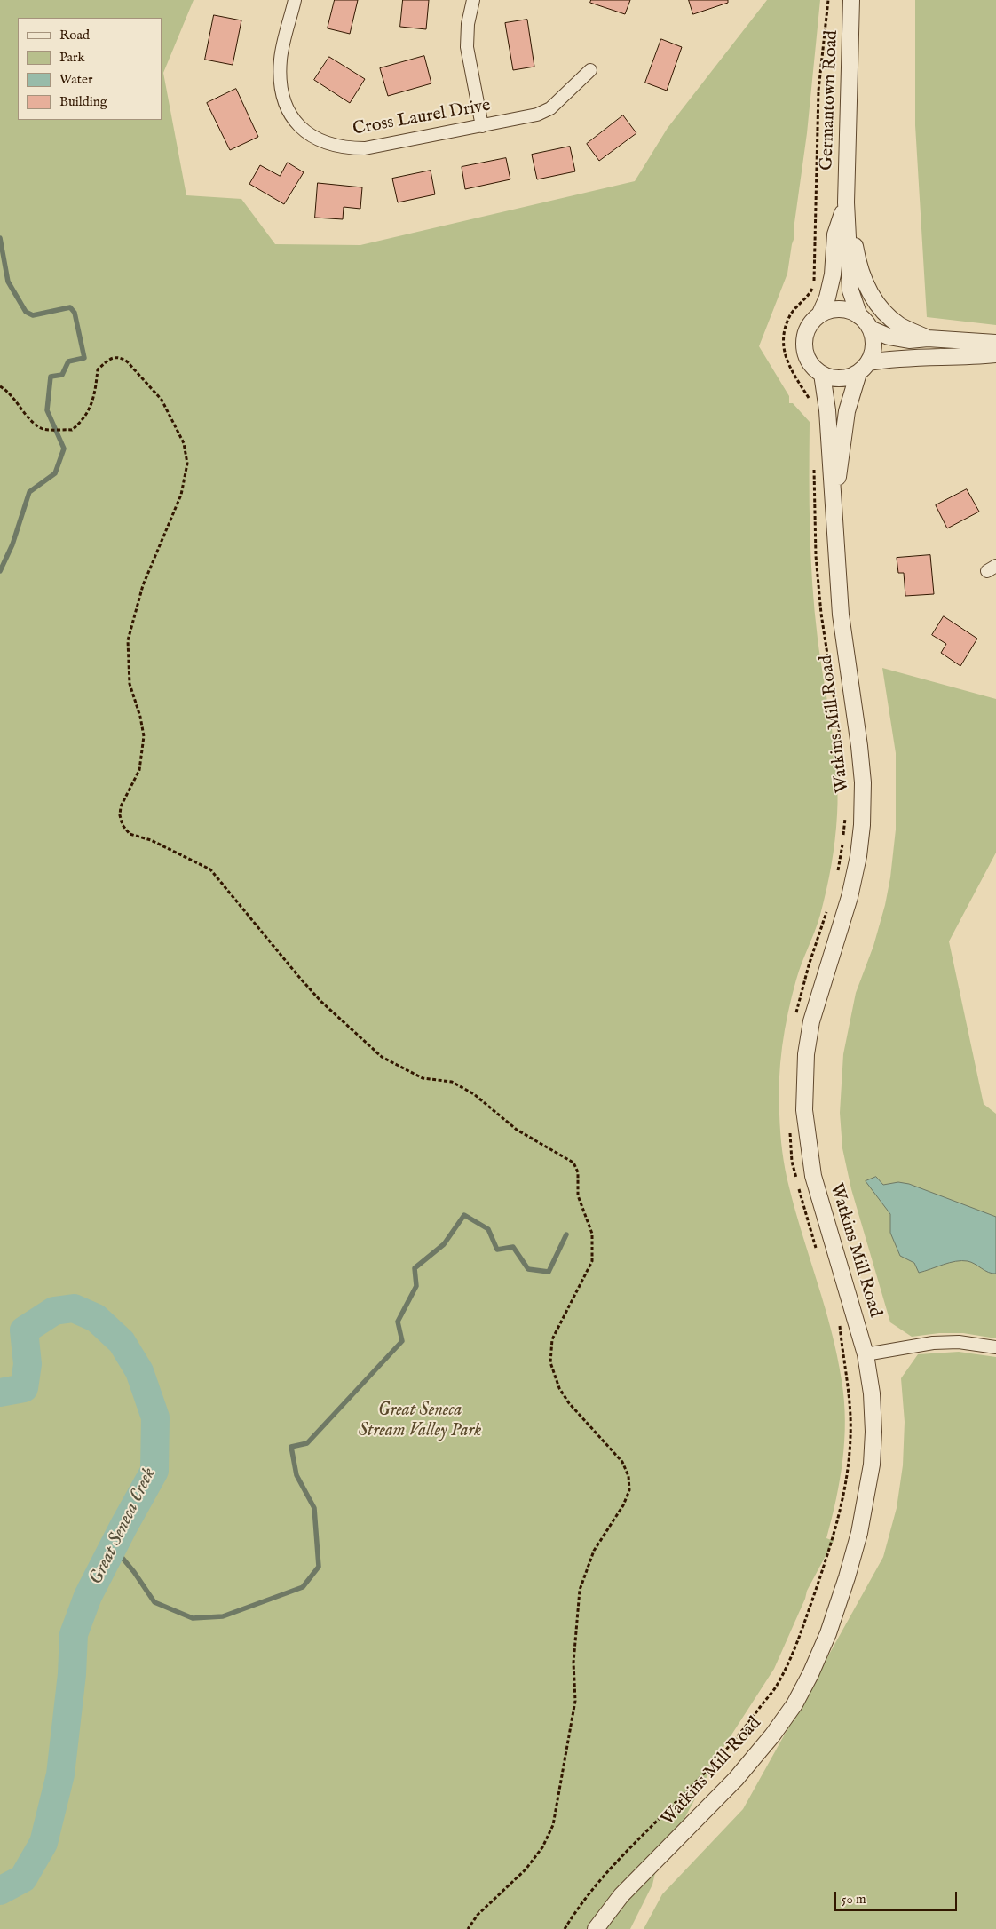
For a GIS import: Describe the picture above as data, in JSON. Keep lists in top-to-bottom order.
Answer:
{
  "streets": {
    "street": ["Germantown Road", "Cross Laurel Drive", "Watkins Mill Road"]
  },
  "crossings": [
    ["Germantown Road", "Watkins Mill Road"]
  ],
  "water": ["Great Seneca Creek"],
  "parks": ["Great Seneca Stream Valley Park"],
  "legend": [
    "Road",
    "Park",
    "Water",
    "Building"
  ],
  "scale_bar": "50 m"
}
